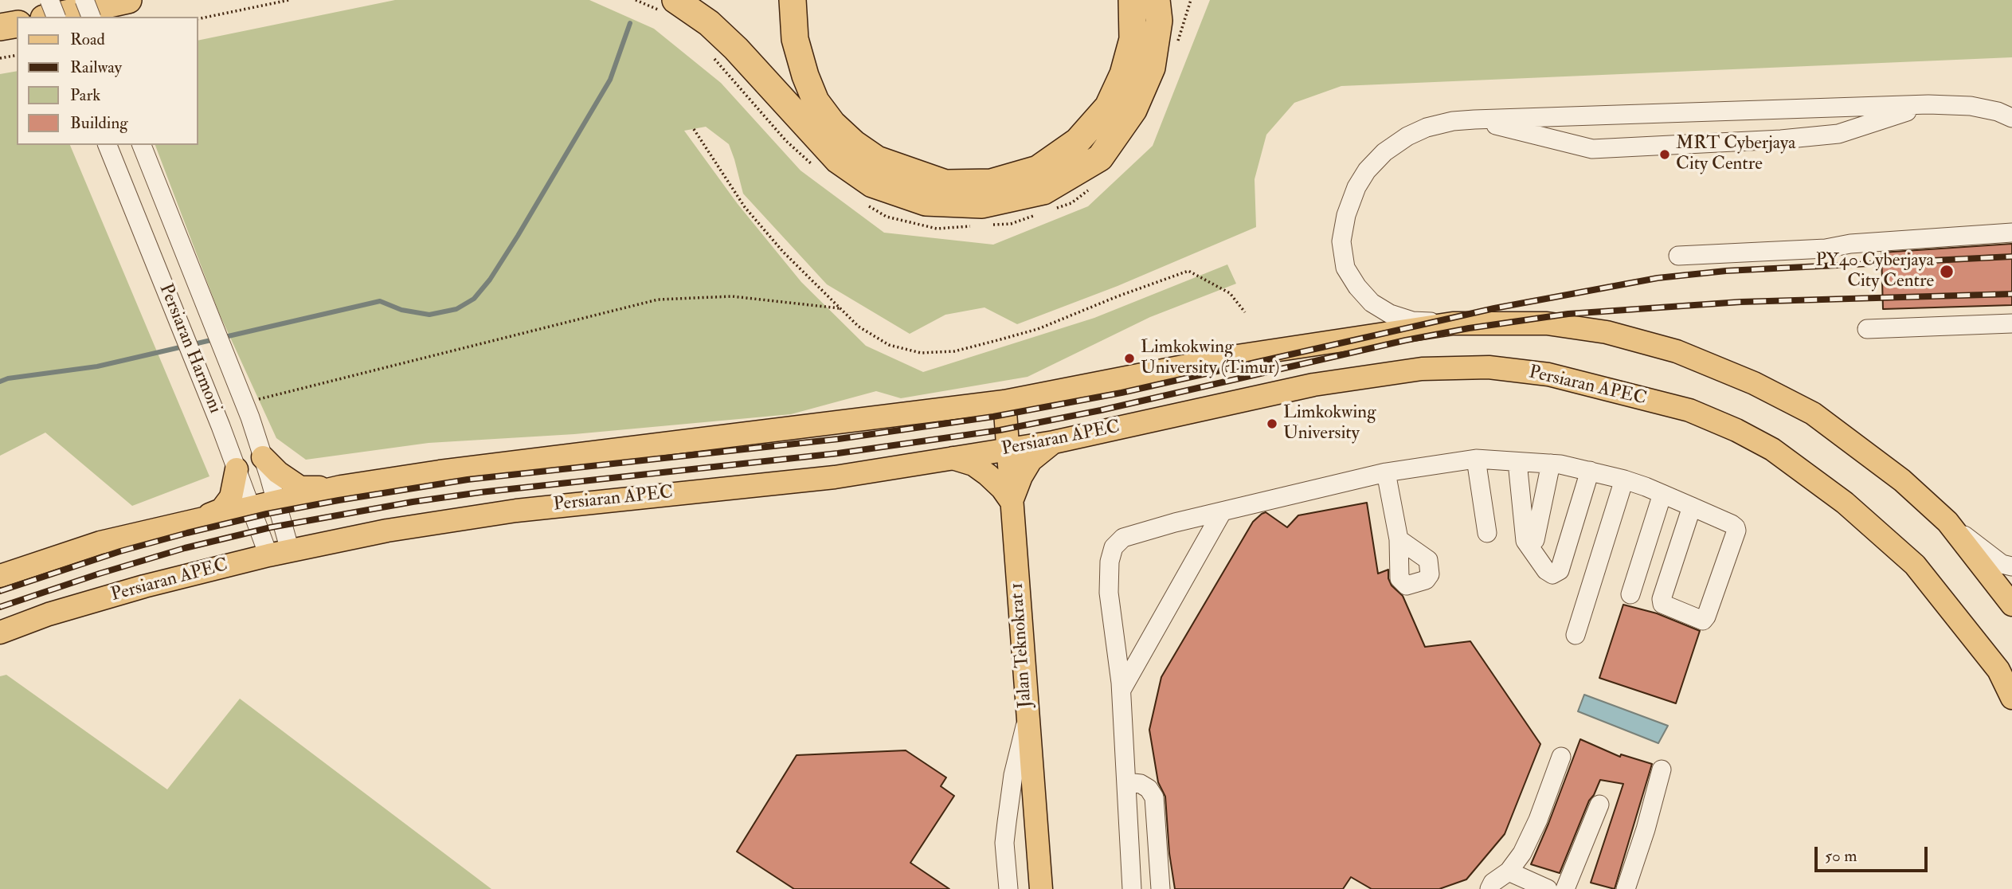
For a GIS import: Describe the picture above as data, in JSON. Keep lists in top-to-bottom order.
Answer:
{
  "streets": {
    "main road": ["Persiaran APEC", "Jalan Teknokrat 1"],
    "street": ["Persiaran Harmoni"]
  },
  "crossings": [
    ["Persiaran Harmoni", "Persiaran APEC"],
    ["Persiaran APEC", "Jalan Teknokrat 1"]
  ],
  "places": [
    "MRT Cyberjaya City Centre",
    "PY40 Cyberjaya City Centre",
    "Limkokwing University (Timur)",
    "Limkokwing University"
  ],
  "legend": [
    "Road",
    "Railway",
    "Park",
    "Building"
  ],
  "scale_bar": "50 m"
}
